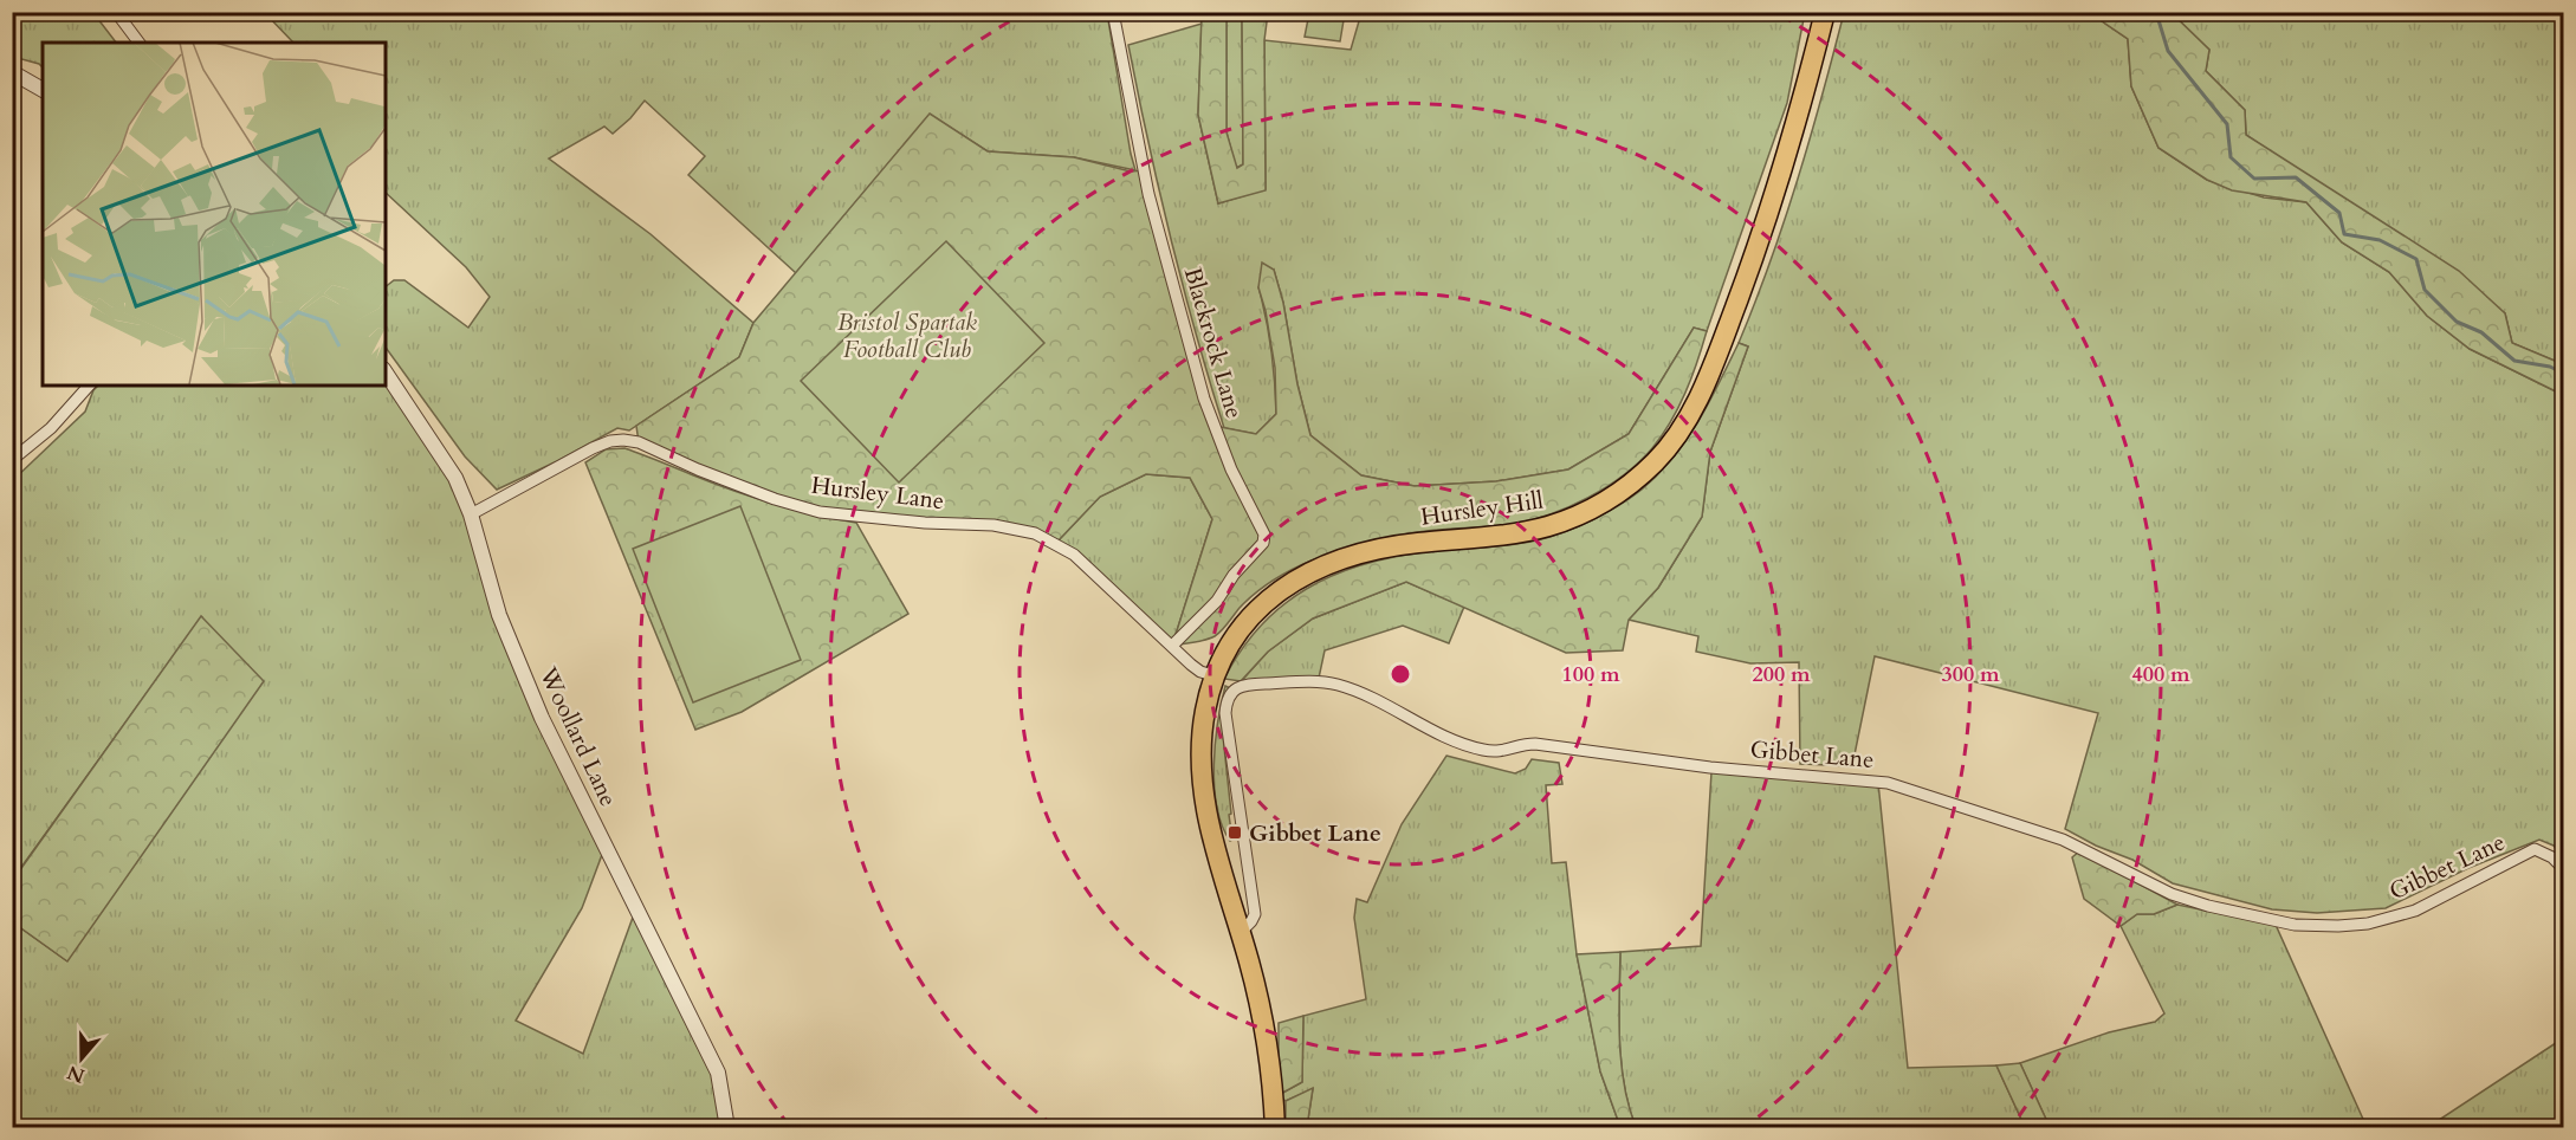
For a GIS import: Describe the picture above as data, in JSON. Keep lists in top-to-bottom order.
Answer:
{
  "streets": {
    "highway": ["Hursley Hill"],
    "street": [
      "Blackrock Lane",
      "Hursley Lane",
      "Woollard Lane",
      "Gibbet Lane"
    ]
  },
  "crossings": [
    ["Blackrock Lane", "Hursley Lane"],
    ["Hursley Lane", "Hursley Hill"],
    ["Hursley Lane", "Woollard Lane"],
    ["Hursley Hill", "Gibbet Lane"]
  ],
  "parks": ["Bristol Spartak Football Club"],
  "places": {
    "transit": ["Gibbet Lane"]
  },
  "north": "bottom",
  "rings": [
    "100 m",
    "200 m",
    "300 m",
    "400 m"
  ]
}
